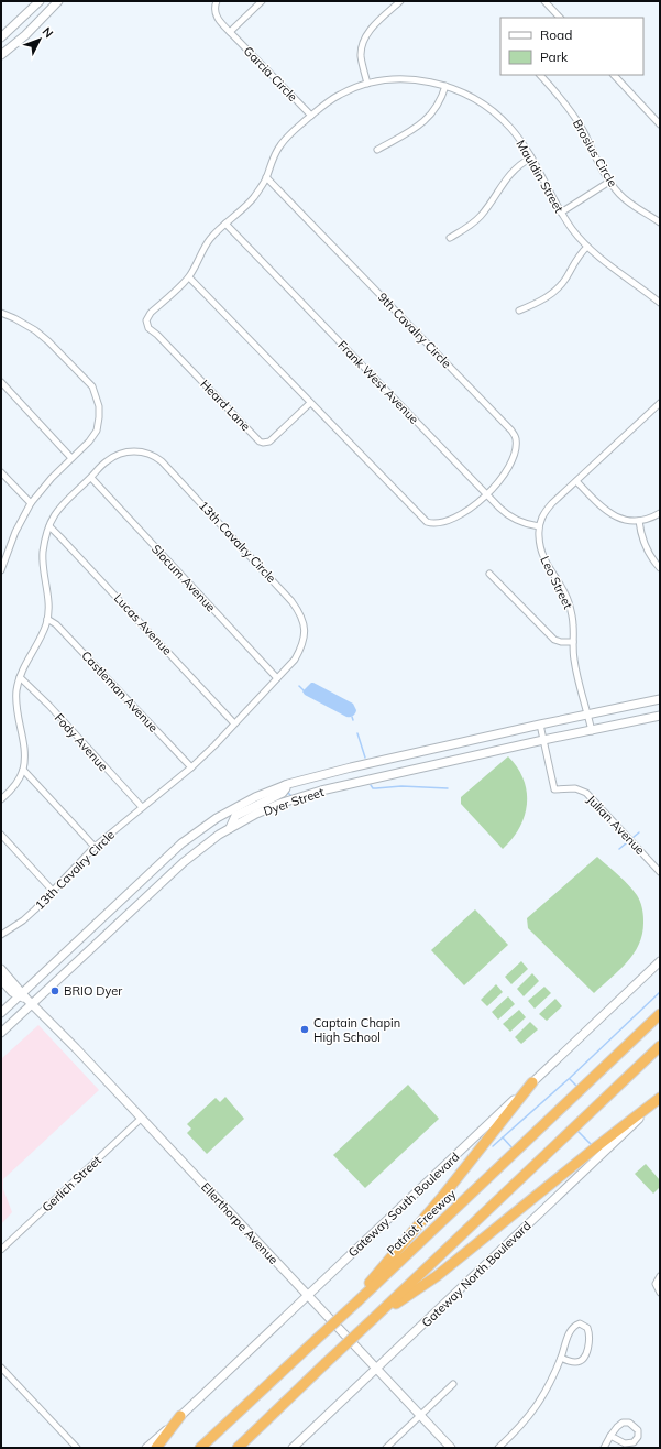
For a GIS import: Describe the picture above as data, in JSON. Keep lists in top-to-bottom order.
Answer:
{
  "streets": {
    "highway": ["Patriot Freeway"],
    "main road": [
      "Dyer Street",
      "Gateway South Boulevard",
      "Ellerthorpe Avenue",
      "Gateway North Boulevard"
    ],
    "street": [
      "Garcia Circle",
      "Brosius Circle",
      "Mauldin Street",
      "9th Cavalry Circle",
      "Frank West Avenue",
      "Heard Lane",
      "13th Cavalry Circle",
      "Slocum Avenue",
      "Leo Street",
      "Lucas Avenue",
      "Castleman Avenue",
      "Fody Avenue",
      "Julian Avenue",
      "Gerlich Street"
    ]
  },
  "crossings": [
    ["Garcia Circle", "Mauldin Street"],
    ["Mauldin Street", "9th Cavalry Circle"],
    ["Mauldin Street", "Frank West Avenue"],
    ["Mauldin Street", "Heard Lane"],
    ["9th Cavalry Circle", "Frank West Avenue"],
    ["9th Cavalry Circle", "Heard Lane"],
    ["Frank West Avenue", "Leo Street"],
    ["13th Cavalry Circle", "Slocum Avenue"],
    ["13th Cavalry Circle", "Lucas Avenue"],
    ["13th Cavalry Circle", "Castleman Avenue"],
    ["13th Cavalry Circle", "Fody Avenue"],
    ["Leo Street", "Dyer Street"],
    ["Dyer Street", "Julian Avenue"],
    ["Dyer Street", "Ellerthorpe Avenue"],
    ["Gerlich Street", "Ellerthorpe Avenue"],
    ["Gateway South Boulevard", "Ellerthorpe Avenue"],
    ["Ellerthorpe Avenue", "Gateway North Boulevard"]
  ],
  "places": ["BRIO Dyer", "Captain Chapin High School"],
  "legend": ["Road", "Park"],
  "north": "top right"
}
